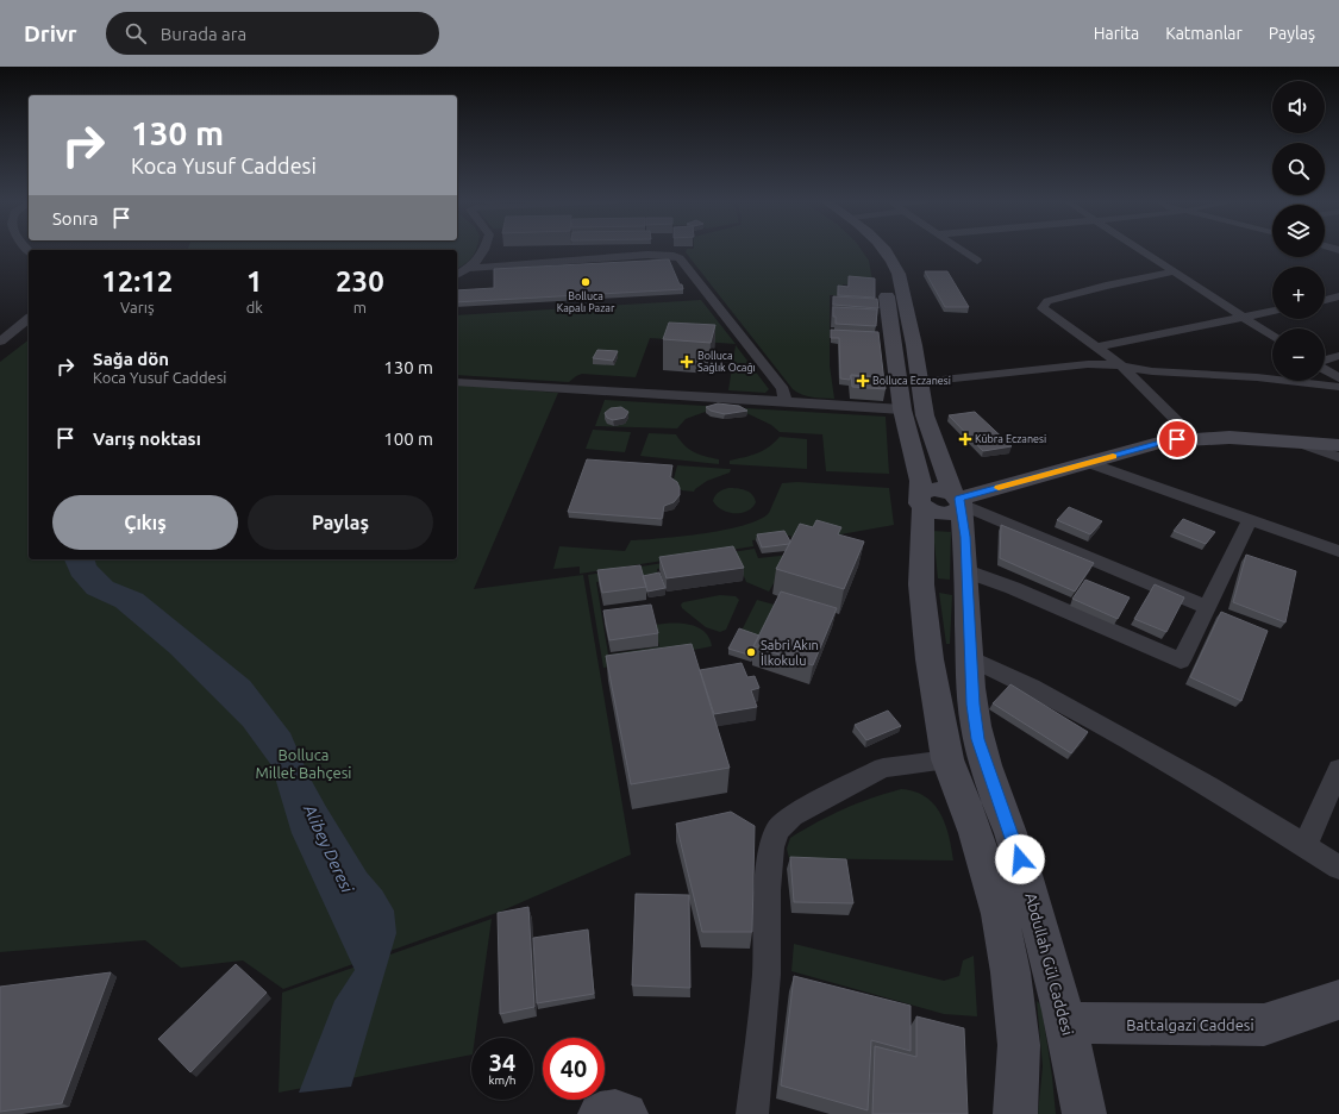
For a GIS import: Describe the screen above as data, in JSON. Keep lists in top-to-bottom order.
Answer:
{
  "streets": {
    "street": ["Abdullah Gül Caddesi", "Battalgazi Caddesi"]
  },
  "crossings": [
    ["Abdullah Gül Caddesi", "Battalgazi Caddesi"]
  ],
  "water": ["Alibey Deresi"],
  "parks": ["Bolluca Millet Bahçesi"],
  "places": {
    "other": ["Bolluca Kapalı Pazar", "Sabri Akın İlkokulu"],
    "health": ["Bolluca Sağlık Ocağı", "Bolluca Eczanesi", "Kübra Eczanesi"]
  },
  "page": {
    "header": "Drivr",
    "search": "Burada ara",
    "nav": ["Harita", "Katmanlar", "Paylaş"],
    "map_buttons": ["+", "−"],
    "turn": ["130 m", "Koca Yusuf Caddesi"],
    "then": "Sonra",
    "eta": [
      "12:12",
      "Varış",
      "1",
      "dk",
      "230",
      "m"
    ],
    "list": [
      {
        "name": "Sağa dön",
        "note": "Koca Yusuf Caddesi",
        "value": "130 m"
      },
      {
        "name": "Varış noktası",
        "value": "100 m"
      }
    ],
    "buttons": ["Çıkış", "Paylaş"],
    "speed": "34 km/h",
    "limit": "40"
  }
}
